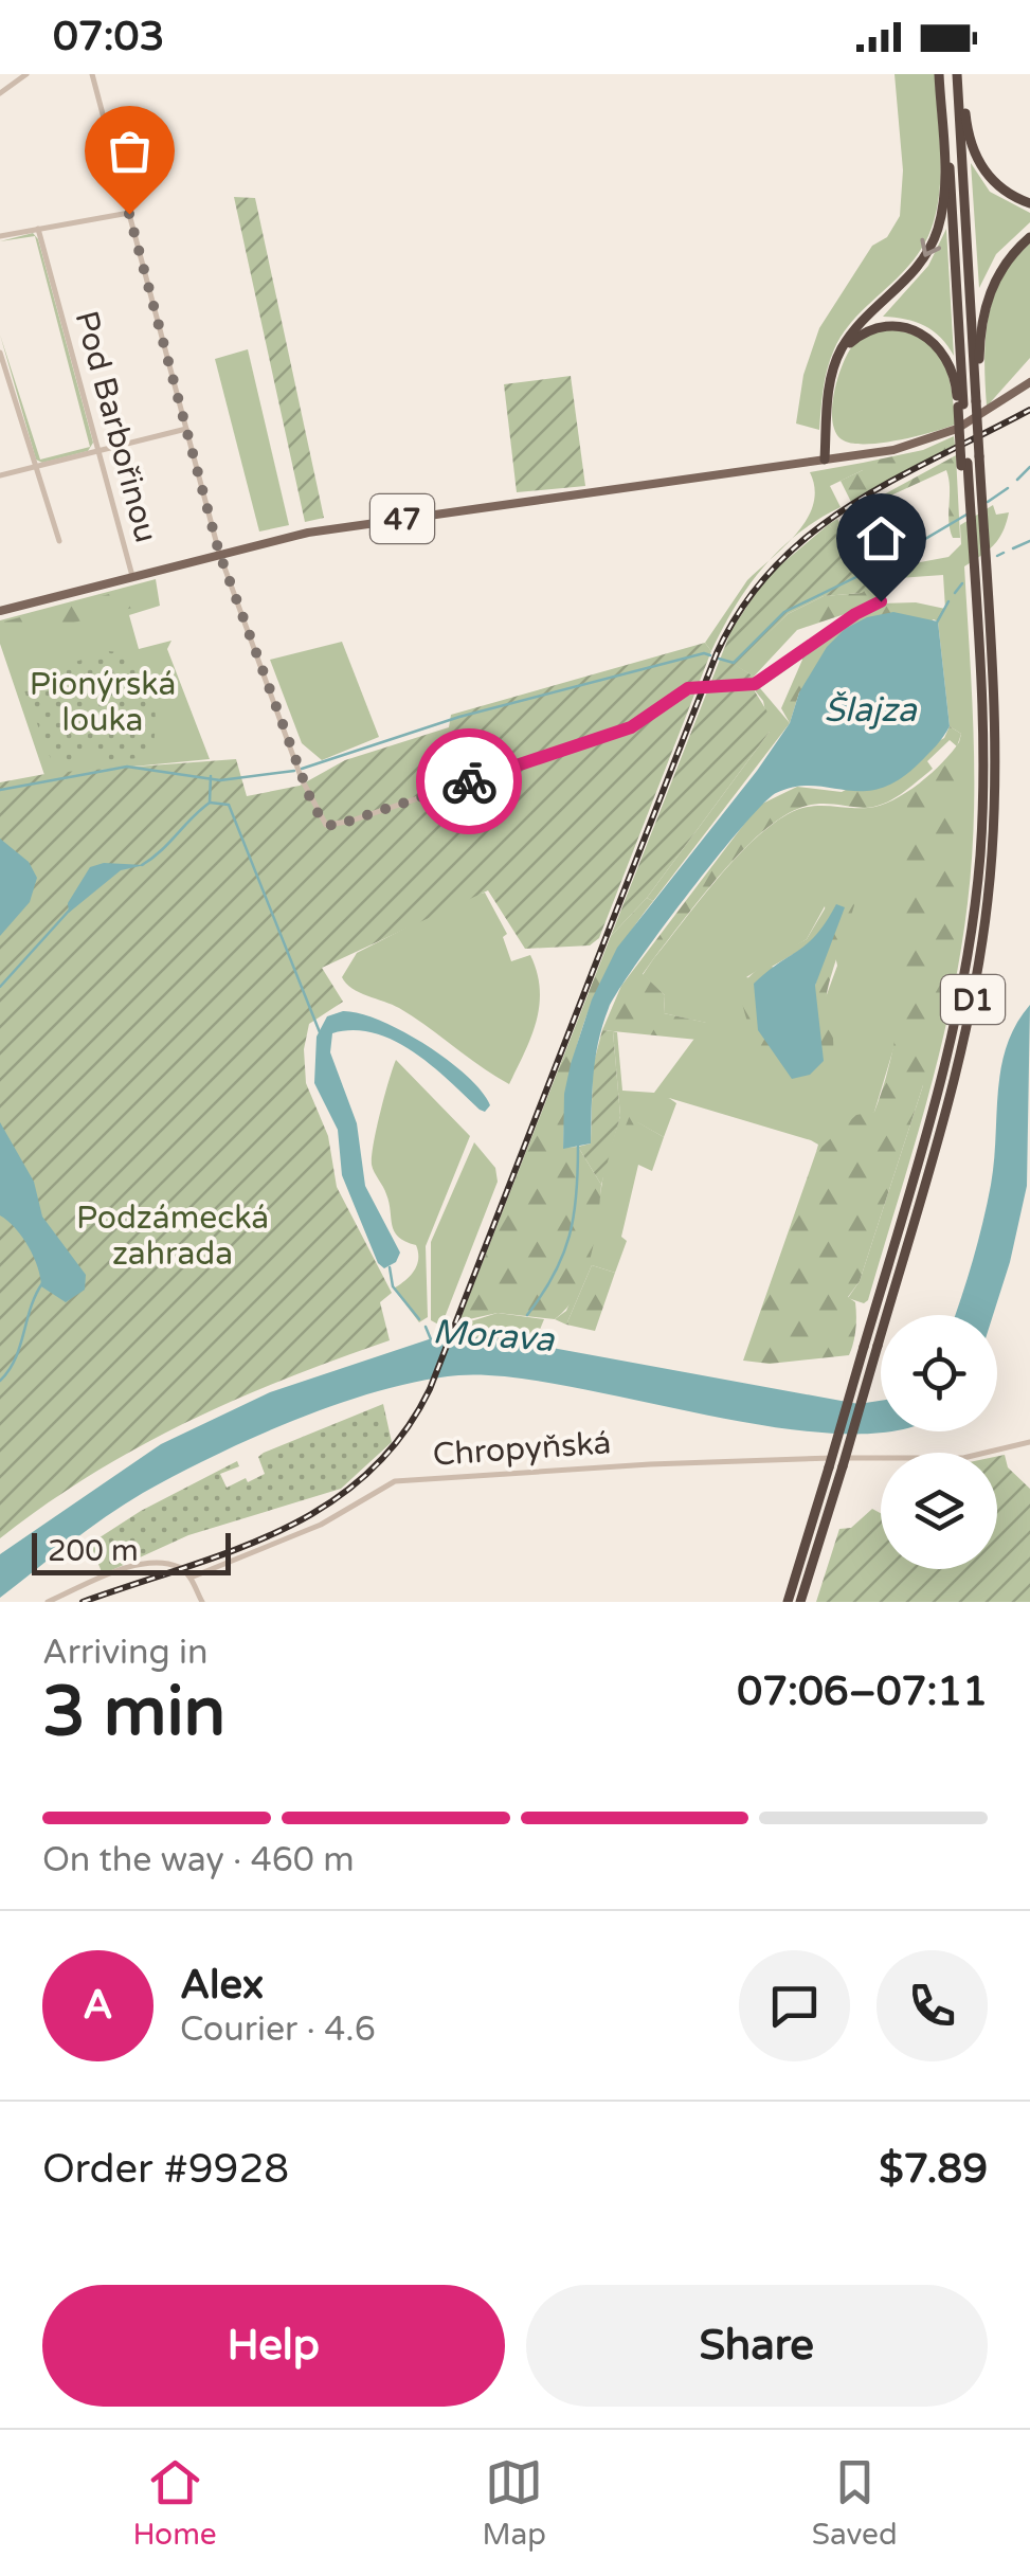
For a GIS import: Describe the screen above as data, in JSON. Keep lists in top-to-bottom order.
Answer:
{
  "streets": {
    "highway": ["D1"],
    "main road": ["47"],
    "street": ["Pod Barbořinou", "Chropyňská"]
  },
  "crossings": [
    ["Pod Barbořinou", "47"]
  ],
  "water": ["Šlajza", "Morava"],
  "parks": ["Pionýrská louka", "Podzámecká zahrada"],
  "scale_bar": "200 m",
  "page": {
    "status": "07:03",
    "scale": "200 m",
    "heading": ["3 min", "Arriving in", "07:06–07:11"],
    "panel": [
      "Alex",
      "Courier · 4.6",
      "Order #9928",
      "$7.89"
    ],
    "bar": "On the way · 460 m",
    "round": "A",
    "buttons": ["Help", "Share"],
    "tabs": ["Home", "Map", "Saved"]
  }
}
